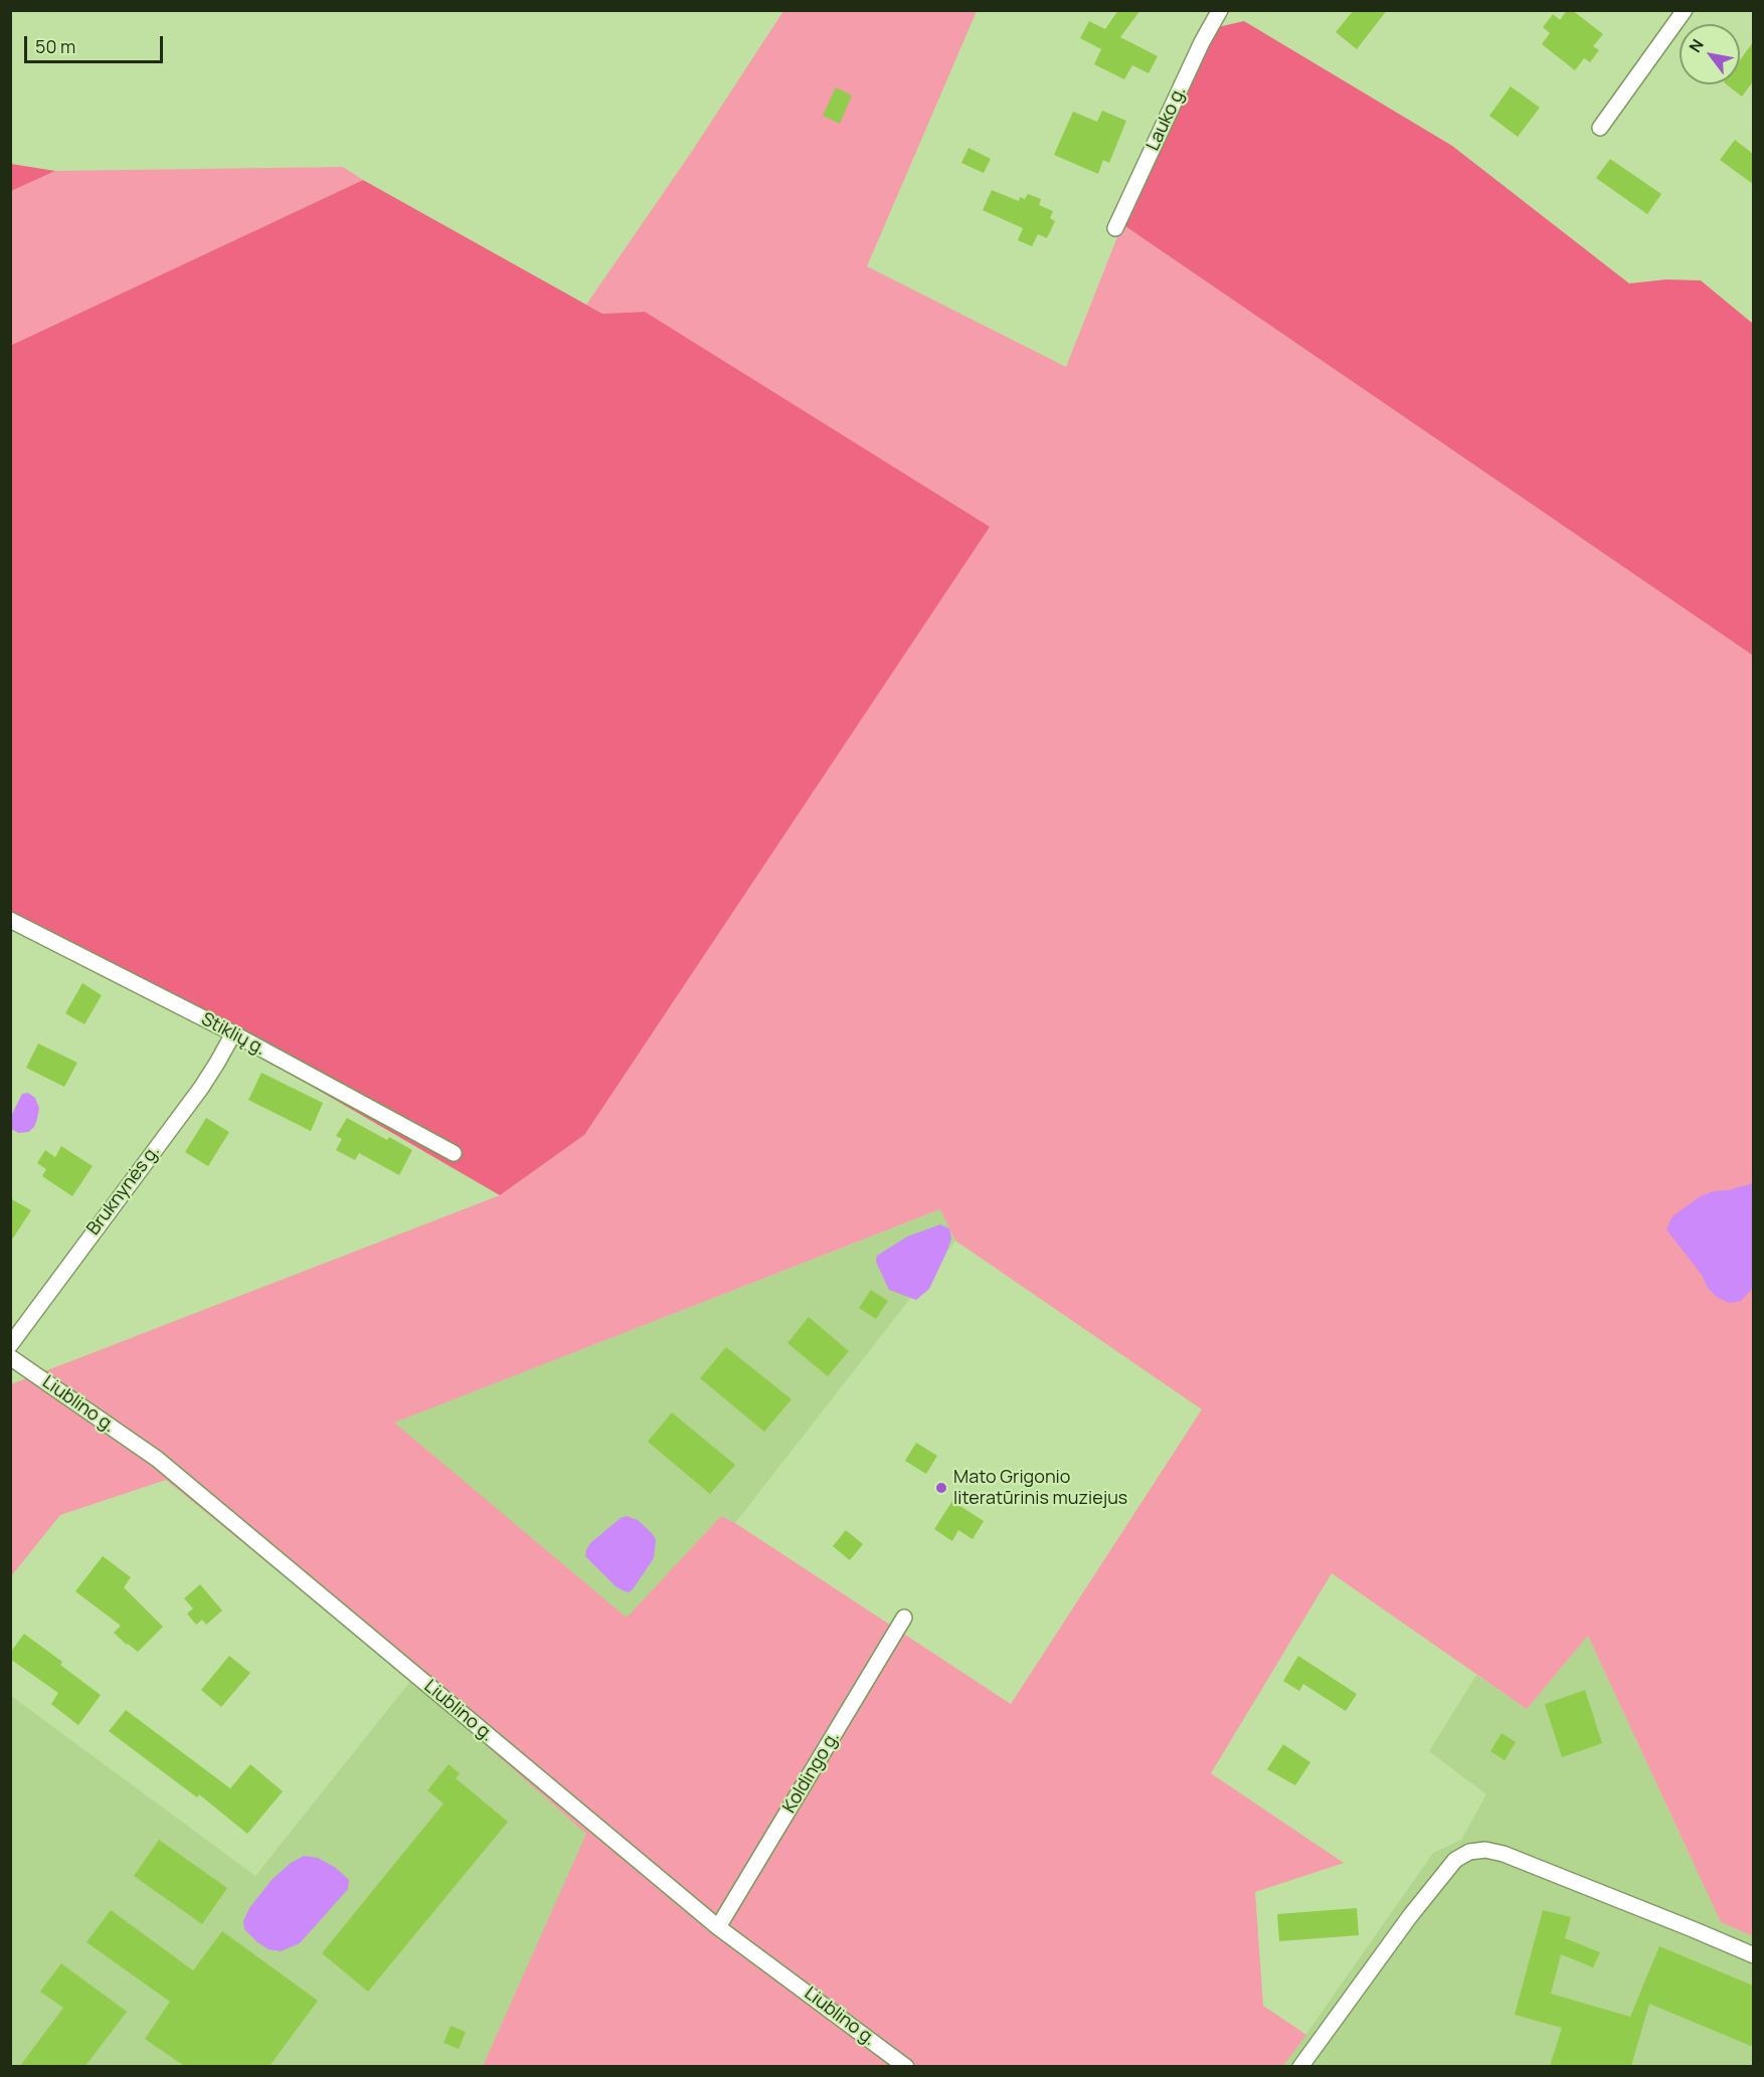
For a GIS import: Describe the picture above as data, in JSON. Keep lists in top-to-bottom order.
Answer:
{
  "streets": {
    "street": [
      "Lauko g.",
      "Stiklių g.",
      "Bruknynės g.",
      "Liublino g.",
      "Koldingo g."
    ]
  },
  "crossings": [
    ["Stiklių g.", "Bruknynės g."],
    ["Liublino g.", "Koldingo g."]
  ],
  "places": ["Mato Grigonio literatūrinis muziejus"],
  "scale_bar": "50 m",
  "north": "top left"
}
